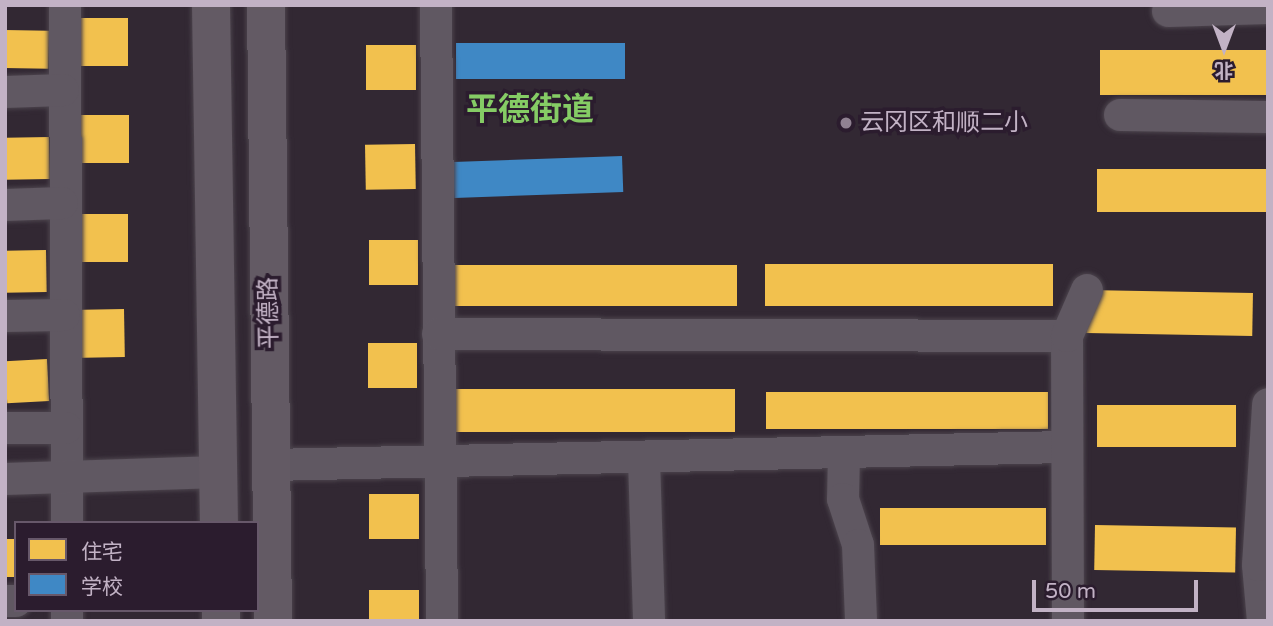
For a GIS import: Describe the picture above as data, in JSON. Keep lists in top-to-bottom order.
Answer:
{
  "streets": {
    "main road": ["平德路"]
  },
  "districts": ["平德街道"],
  "places": ["云冈区和顺二小"],
  "legend": ["住宅", "学校"],
  "scale_bar": "50 m",
  "north": "bottom"
}
